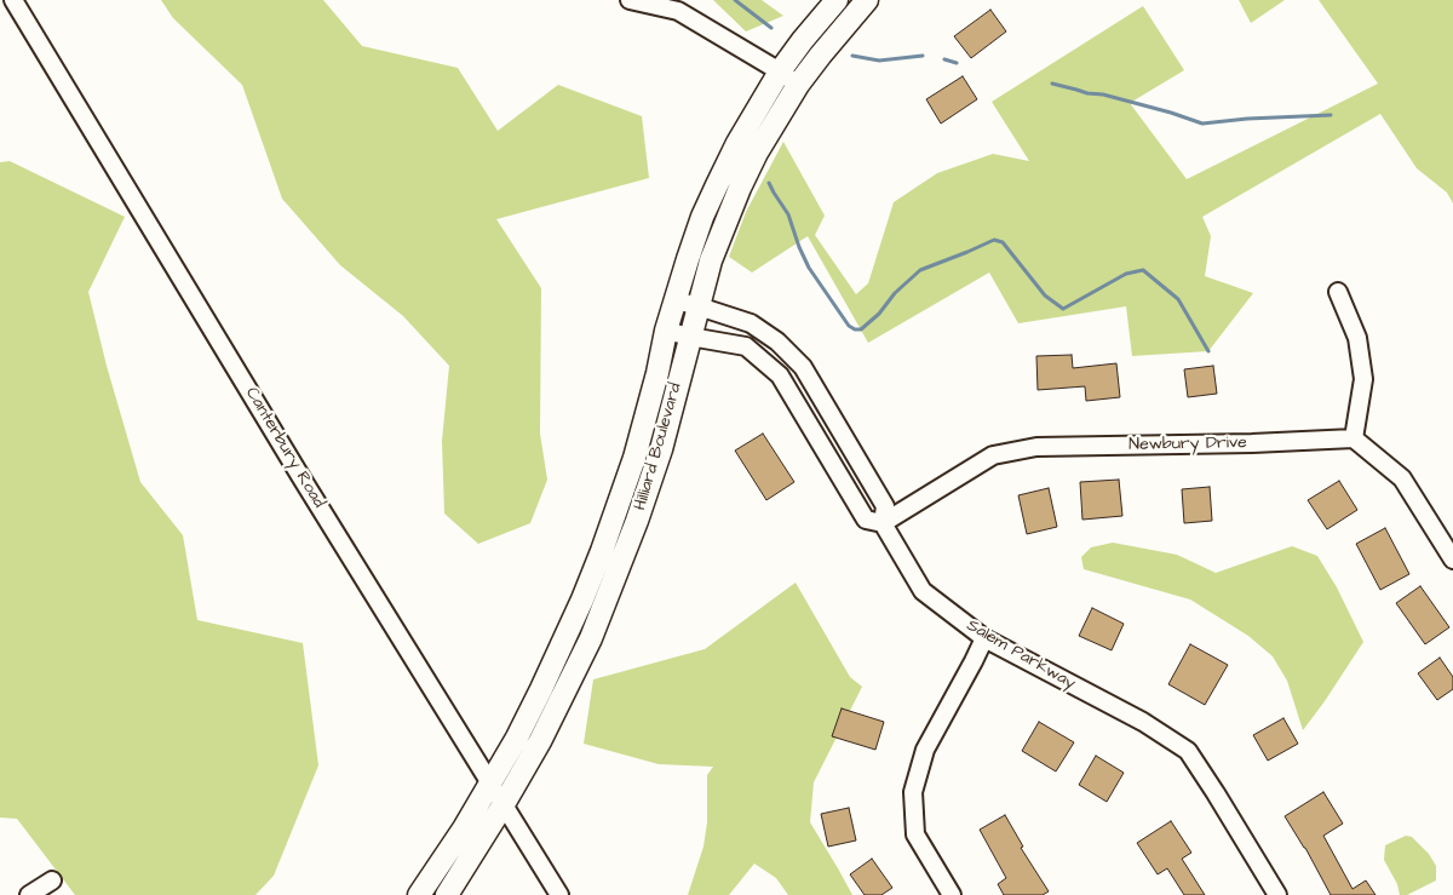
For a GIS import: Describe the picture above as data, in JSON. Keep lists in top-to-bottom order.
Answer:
{
  "streets": {
    "main road": ["Hilliard Boulevard"],
    "street": ["Newbury Drive", "Canterbury Road", "Salem Parkway"]
  },
  "crossings": [
    ["Newbury Drive", "Salem Parkway"],
    ["Hilliard Boulevard", "Canterbury Road"],
    ["Hilliard Boulevard", "Salem Parkway"]
  ]
}
